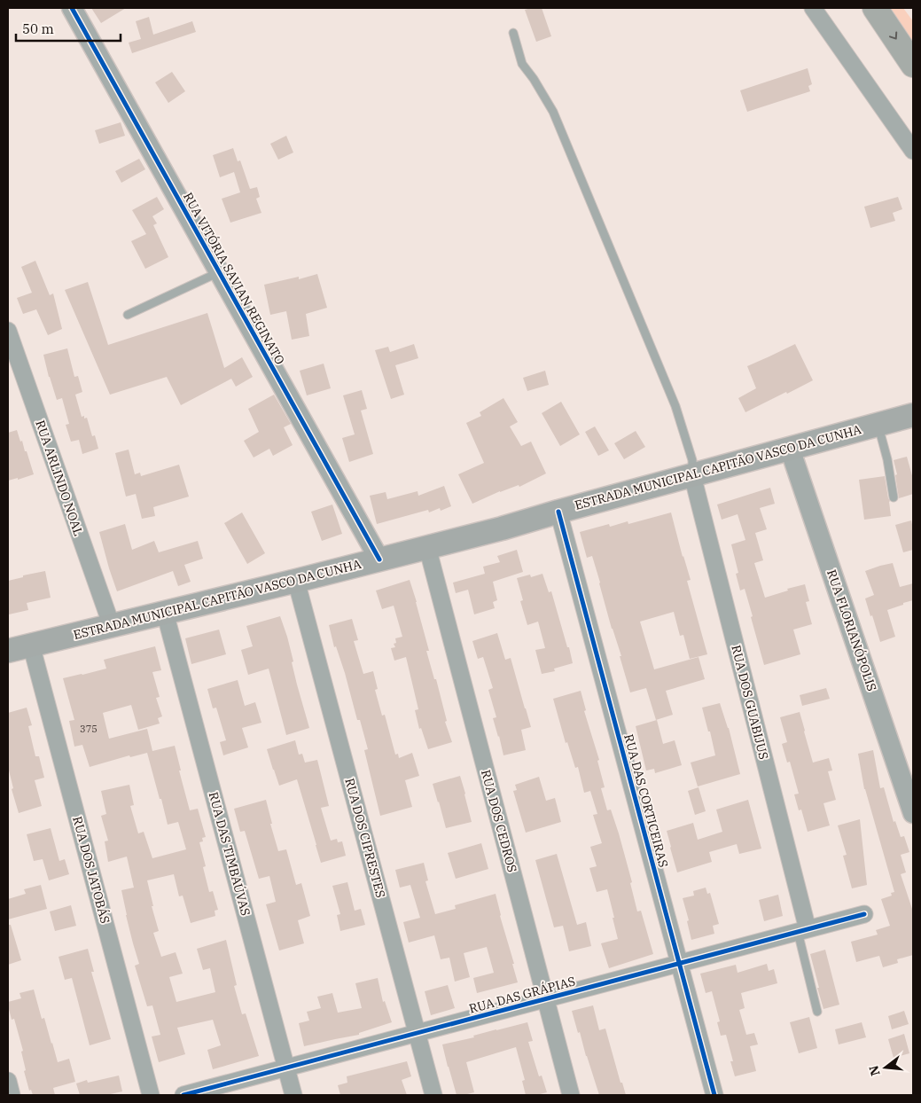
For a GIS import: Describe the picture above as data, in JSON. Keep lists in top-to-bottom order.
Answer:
{
  "streets": {
    "main road": ["ESTRADA MUNICIPAL CAPITÃO VASCO DA CUNHA"],
    "street": [
      "RUA VITÓRIA SAVIAN REGINATO",
      "RUA ARLINDO NOAL",
      "RUA FLORIANÓPOLIS",
      "RUA DOS GUABIJUS",
      "RUA DAS CORTICEIRAS",
      "RUA DOS CEDROS",
      "RUA DOS CIPRESTES",
      "RUA DAS TIMBAÚVAS",
      "RUA DOS JATOBÁS",
      "RUA DAS GRÁPIAS"
    ]
  },
  "crossings": [
    ["RUA VITÓRIA SAVIAN REGINATO", "ESTRADA MUNICIPAL CAPITÃO VASCO DA CUNHA"],
    ["ESTRADA MUNICIPAL CAPITÃO VASCO DA CUNHA", "RUA ARLINDO NOAL"],
    ["ESTRADA MUNICIPAL CAPITÃO VASCO DA CUNHA", "RUA FLORIANÓPOLIS"],
    ["ESTRADA MUNICIPAL CAPITÃO VASCO DA CUNHA", "RUA DOS GUABIJUS"],
    ["ESTRADA MUNICIPAL CAPITÃO VASCO DA CUNHA", "RUA DAS CORTICEIRAS"],
    ["ESTRADA MUNICIPAL CAPITÃO VASCO DA CUNHA", "RUA DOS CEDROS"],
    ["ESTRADA MUNICIPAL CAPITÃO VASCO DA CUNHA", "RUA DOS CIPRESTES"],
    ["ESTRADA MUNICIPAL CAPITÃO VASCO DA CUNHA", "RUA DAS TIMBAÚVAS"],
    ["ESTRADA MUNICIPAL CAPITÃO VASCO DA CUNHA", "RUA DOS JATOBÁS"],
    ["RUA DOS GUABIJUS", "RUA DAS GRÁPIAS"],
    ["RUA DAS CORTICEIRAS", "RUA DAS GRÁPIAS"],
    ["RUA DOS CEDROS", "RUA DAS GRÁPIAS"],
    ["RUA DOS CIPRESTES", "RUA DAS GRÁPIAS"],
    ["RUA DAS TIMBAÚVAS", "RUA DAS GRÁPIAS"]
  ],
  "house_numbers": ["375"],
  "scale_bar": "50 m",
  "north": "left"
}
